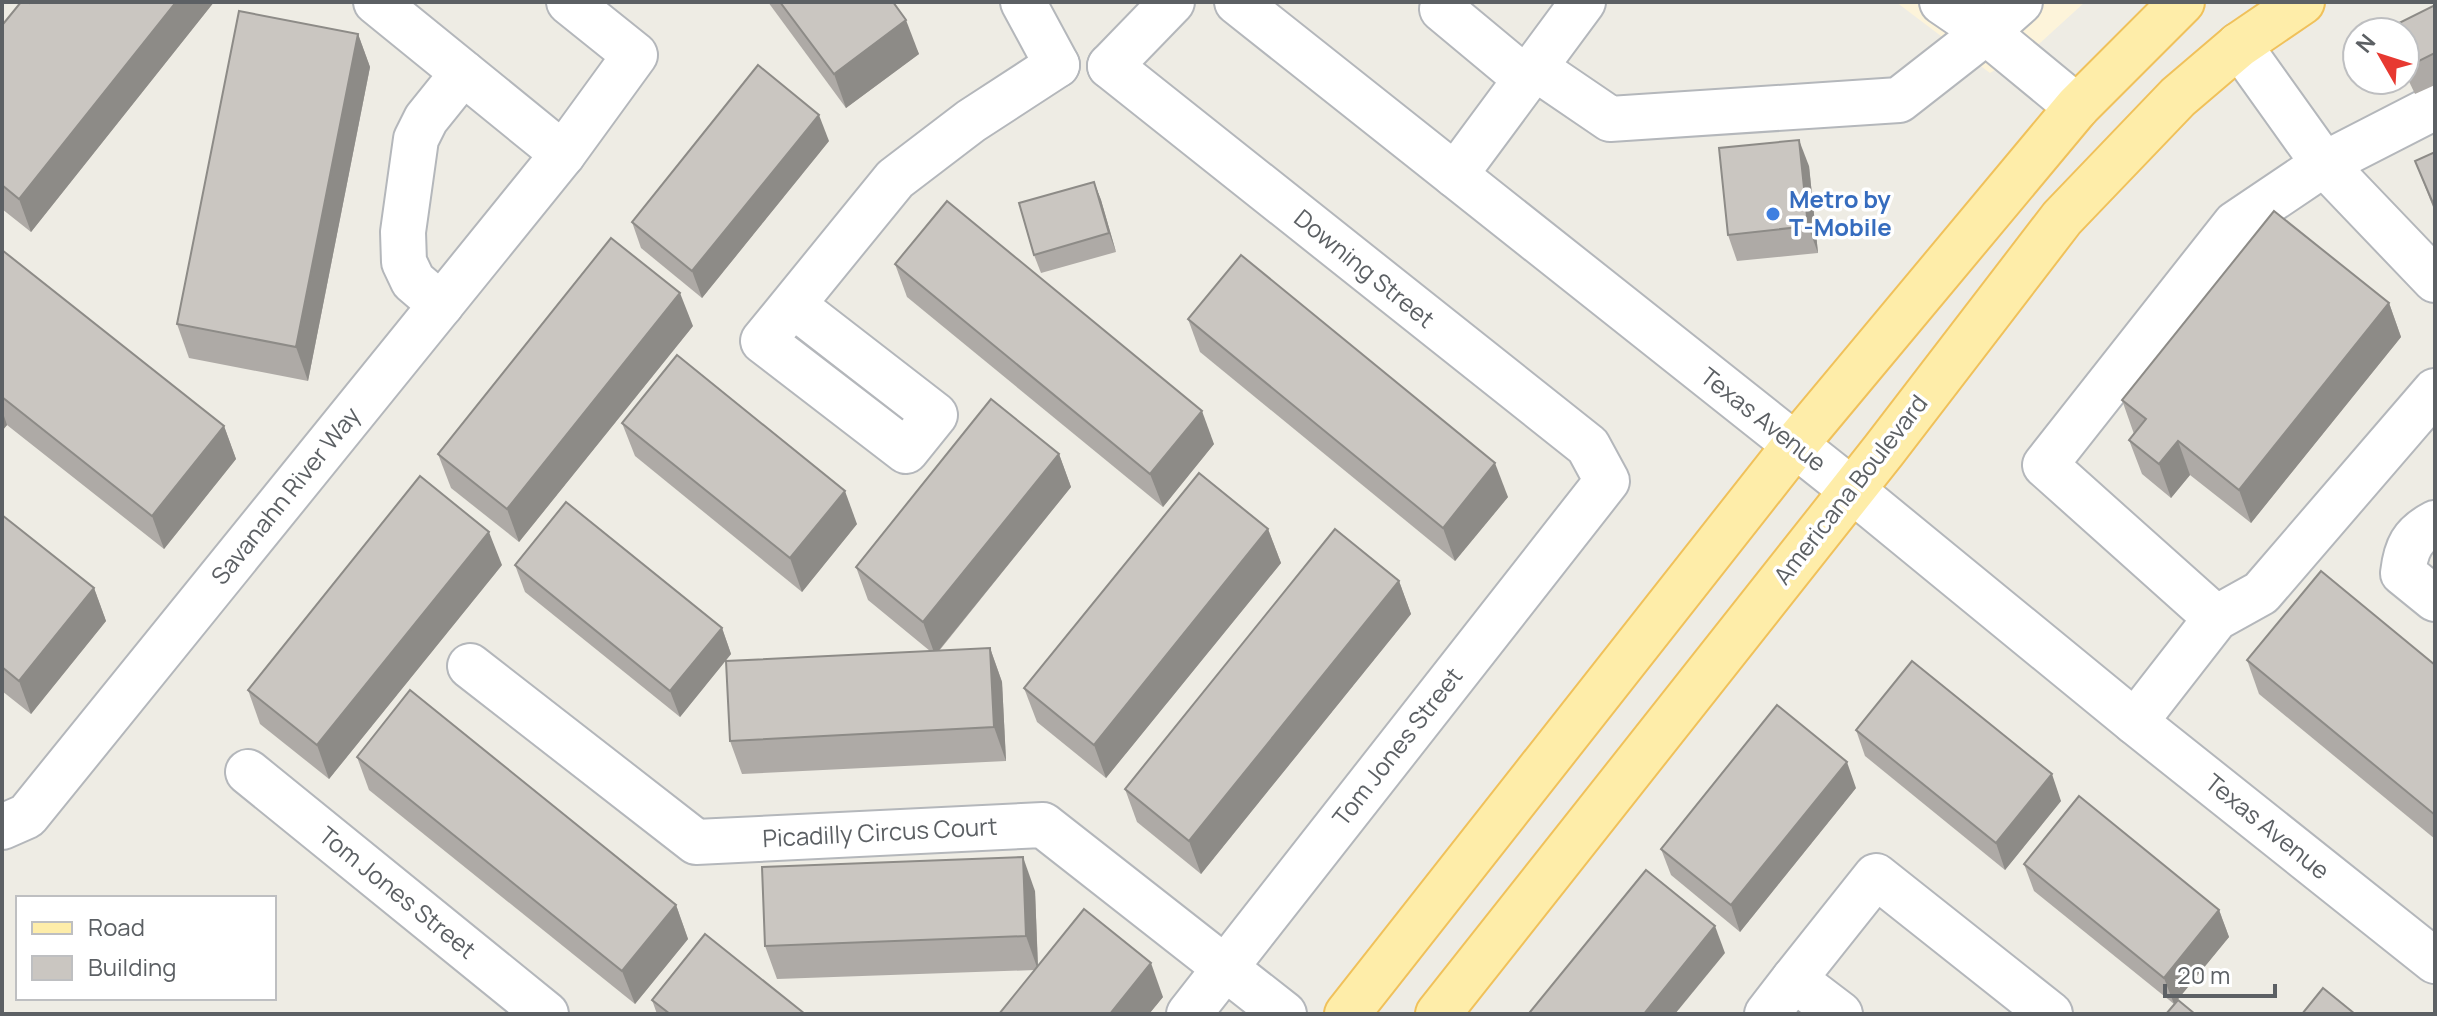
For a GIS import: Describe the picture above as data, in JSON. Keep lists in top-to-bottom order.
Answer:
{
  "streets": {
    "main road": ["Americana Boulevard"],
    "street": [
      "Downing Street",
      "Texas Avenue",
      "Savanahn River Way",
      "Tom Jones Street",
      "Picadilly Circus Court"
    ]
  },
  "crossings": [
    ["Downing Street", "Tom Jones Street"],
    ["Texas Avenue", "Americana Boulevard"],
    ["Tom Jones Street", "Picadilly Circus Court"]
  ],
  "places": ["Metro by T-Mobile"],
  "legend": ["Road", "Building"],
  "scale_bar": "20 m",
  "north": "top left"
}
